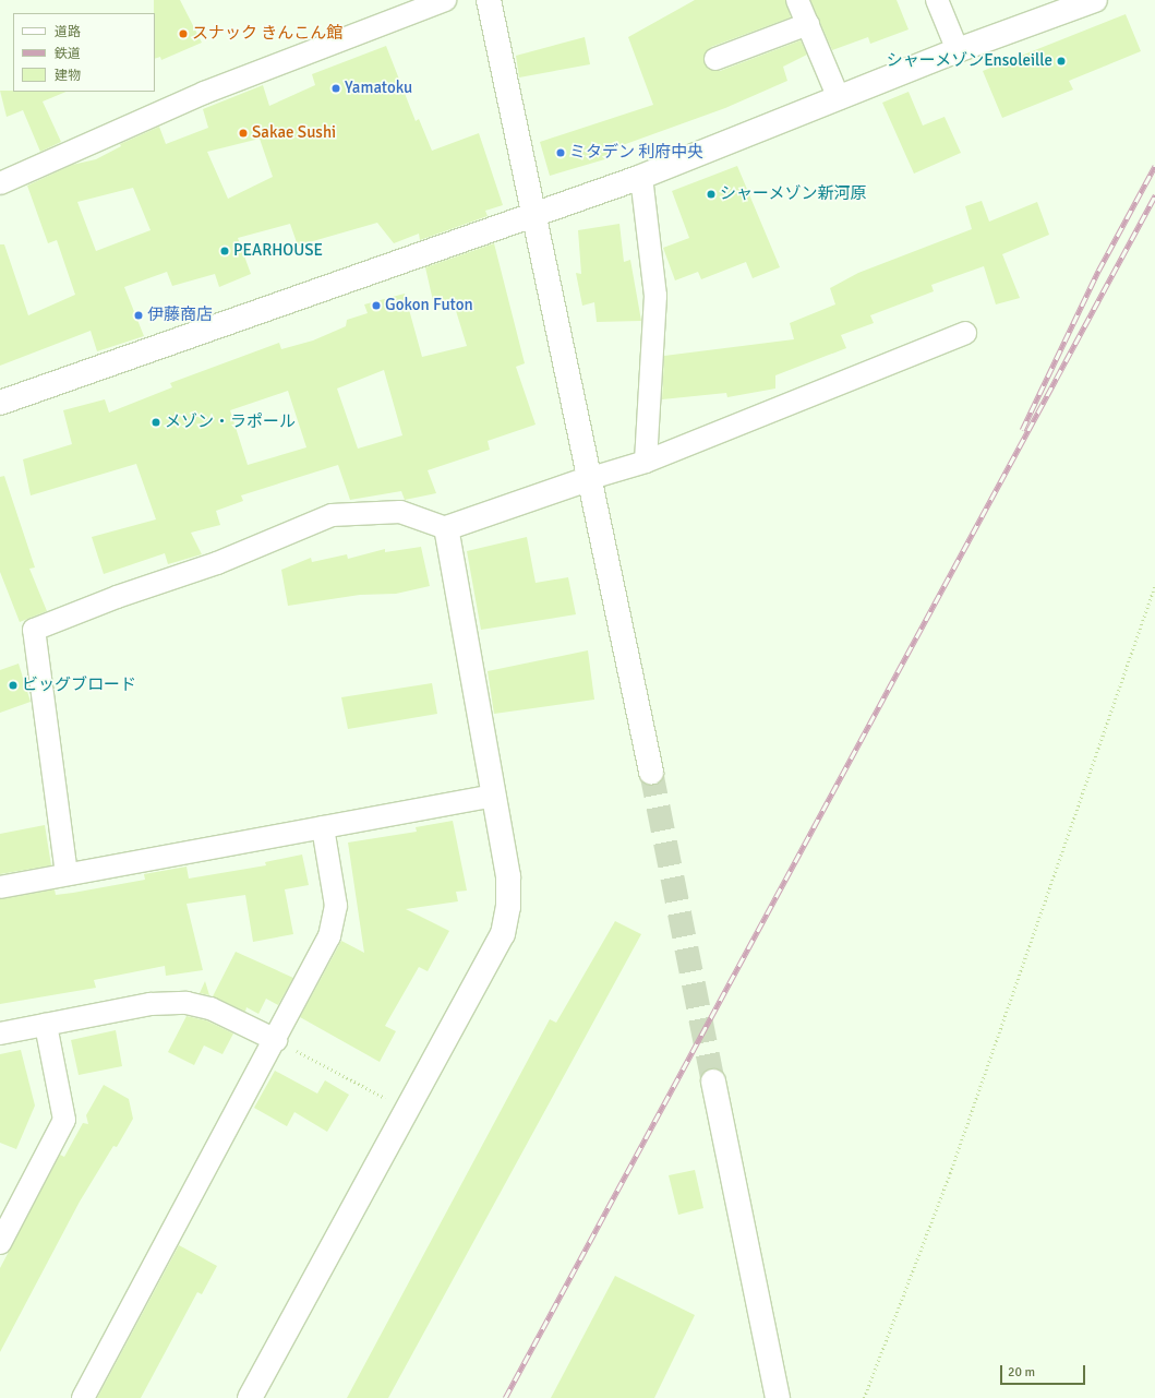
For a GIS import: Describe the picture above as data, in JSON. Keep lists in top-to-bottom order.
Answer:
{
  "places": [
    "スナック きんこん館",
    "シャーメゾンEnsoleille",
    "Yamatoku",
    "Sakae Sushi",
    "ミタデン 利府中央",
    "シャーメゾン新河原",
    "PEARHOUSE",
    "Gokon Futon",
    "伊藤商店",
    "メゾン・ラポール",
    "ビッグブロード"
  ],
  "legend": ["道路", "鉄道", "建物"],
  "scale_bar": "20 m"
}
